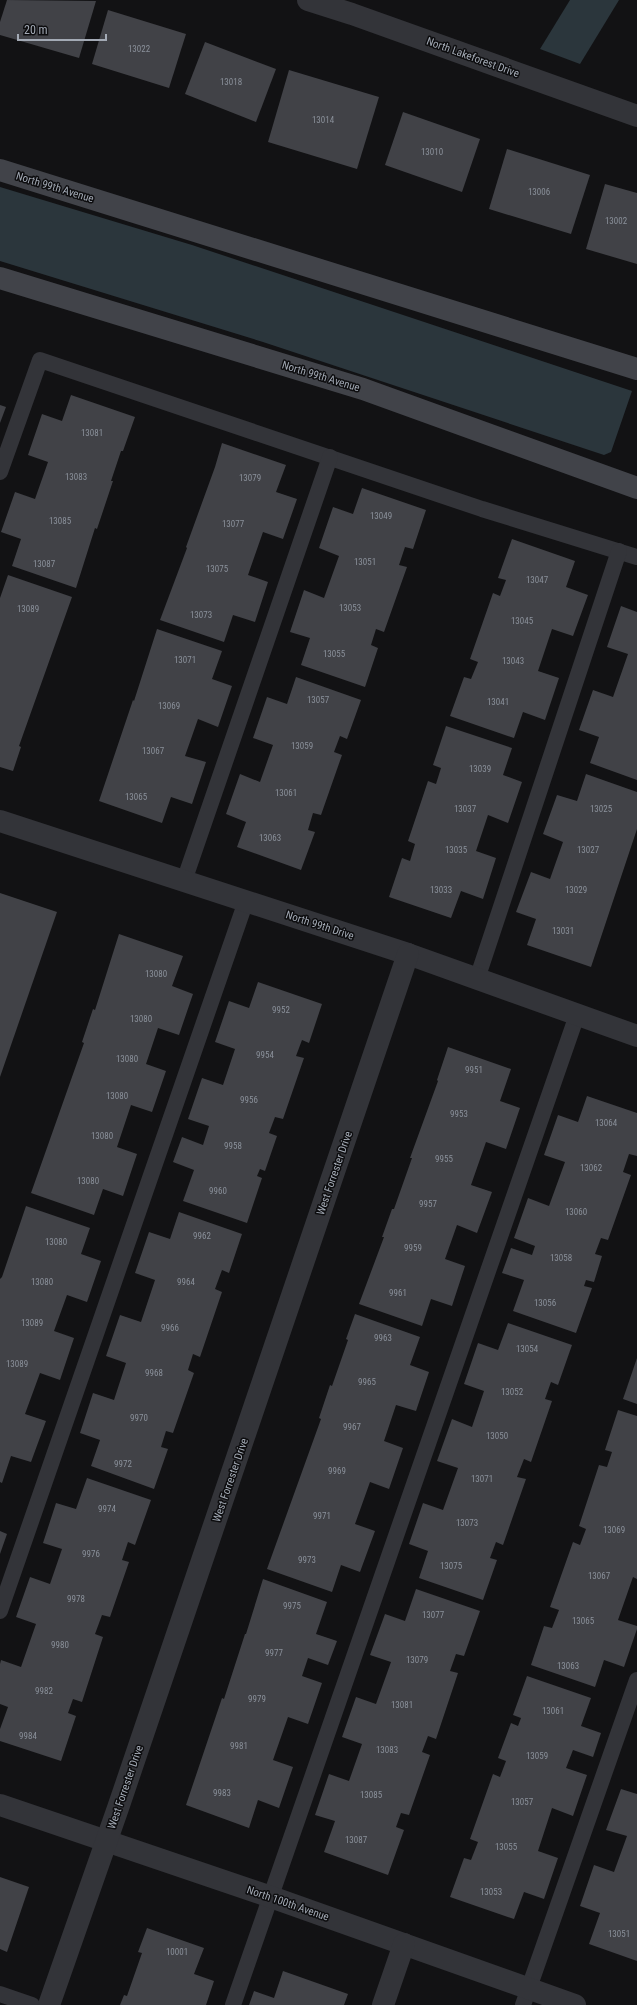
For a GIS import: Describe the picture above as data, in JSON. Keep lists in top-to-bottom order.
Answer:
{
  "streets": {
    "main road": ["North 99th Avenue"],
    "street": [
      "North Lakeforest Drive",
      "North 99th Drive",
      "West Forrester Drive",
      "North 100th Avenue"
    ]
  },
  "crossings": [
    ["North 99th Drive", "West Forrester Drive"],
    ["West Forrester Drive", "North 100th Avenue"]
  ],
  "house_numbers": [
    "13022",
    "13018",
    "13014",
    "13010",
    "13006",
    "13002",
    "13081",
    "13083",
    "13079",
    "13049",
    "13085",
    "13077",
    "13051",
    "13087",
    "13075",
    "13047",
    "13053",
    "13089",
    "13073",
    "13045",
    "13055",
    "13071",
    "13043",
    "13057",
    "13041",
    "13069",
    "13059",
    "13067",
    "13039",
    "13061",
    "13065",
    "13037",
    "13025",
    "13063",
    "13035",
    "13027",
    "13033",
    "13029",
    "13031",
    "13080",
    "9952",
    "13080",
    "9954",
    "13080",
    "9951",
    "13080",
    "9956",
    "9953",
    "13064",
    "13080",
    "9958",
    "9955",
    "13062",
    "13080",
    "9960",
    "9957",
    "13060",
    "9962",
    "13080",
    "9959",
    "13058",
    "13080",
    "9964",
    "9961",
    "13056",
    "13089",
    "9966",
    "9963",
    "13054",
    "13089",
    "9968",
    "9965",
    "13052",
    "9970",
    "9967",
    "13050",
    "9972",
    "9969",
    "13071",
    "9974",
    "9971",
    "13073",
    "13069",
    "9976",
    "9973",
    "13075",
    "13067",
    "9978",
    "9975",
    "13077",
    "13065",
    "9980",
    "9977",
    "13079",
    "13063",
    "9982",
    "9979",
    "13081",
    "13061",
    "9984",
    "9981",
    "13083",
    "13059",
    "9983",
    "13085",
    "13057",
    "13087",
    "13055",
    "13053",
    "13051",
    "10001"
  ],
  "scale_bar": "20 m"
}
